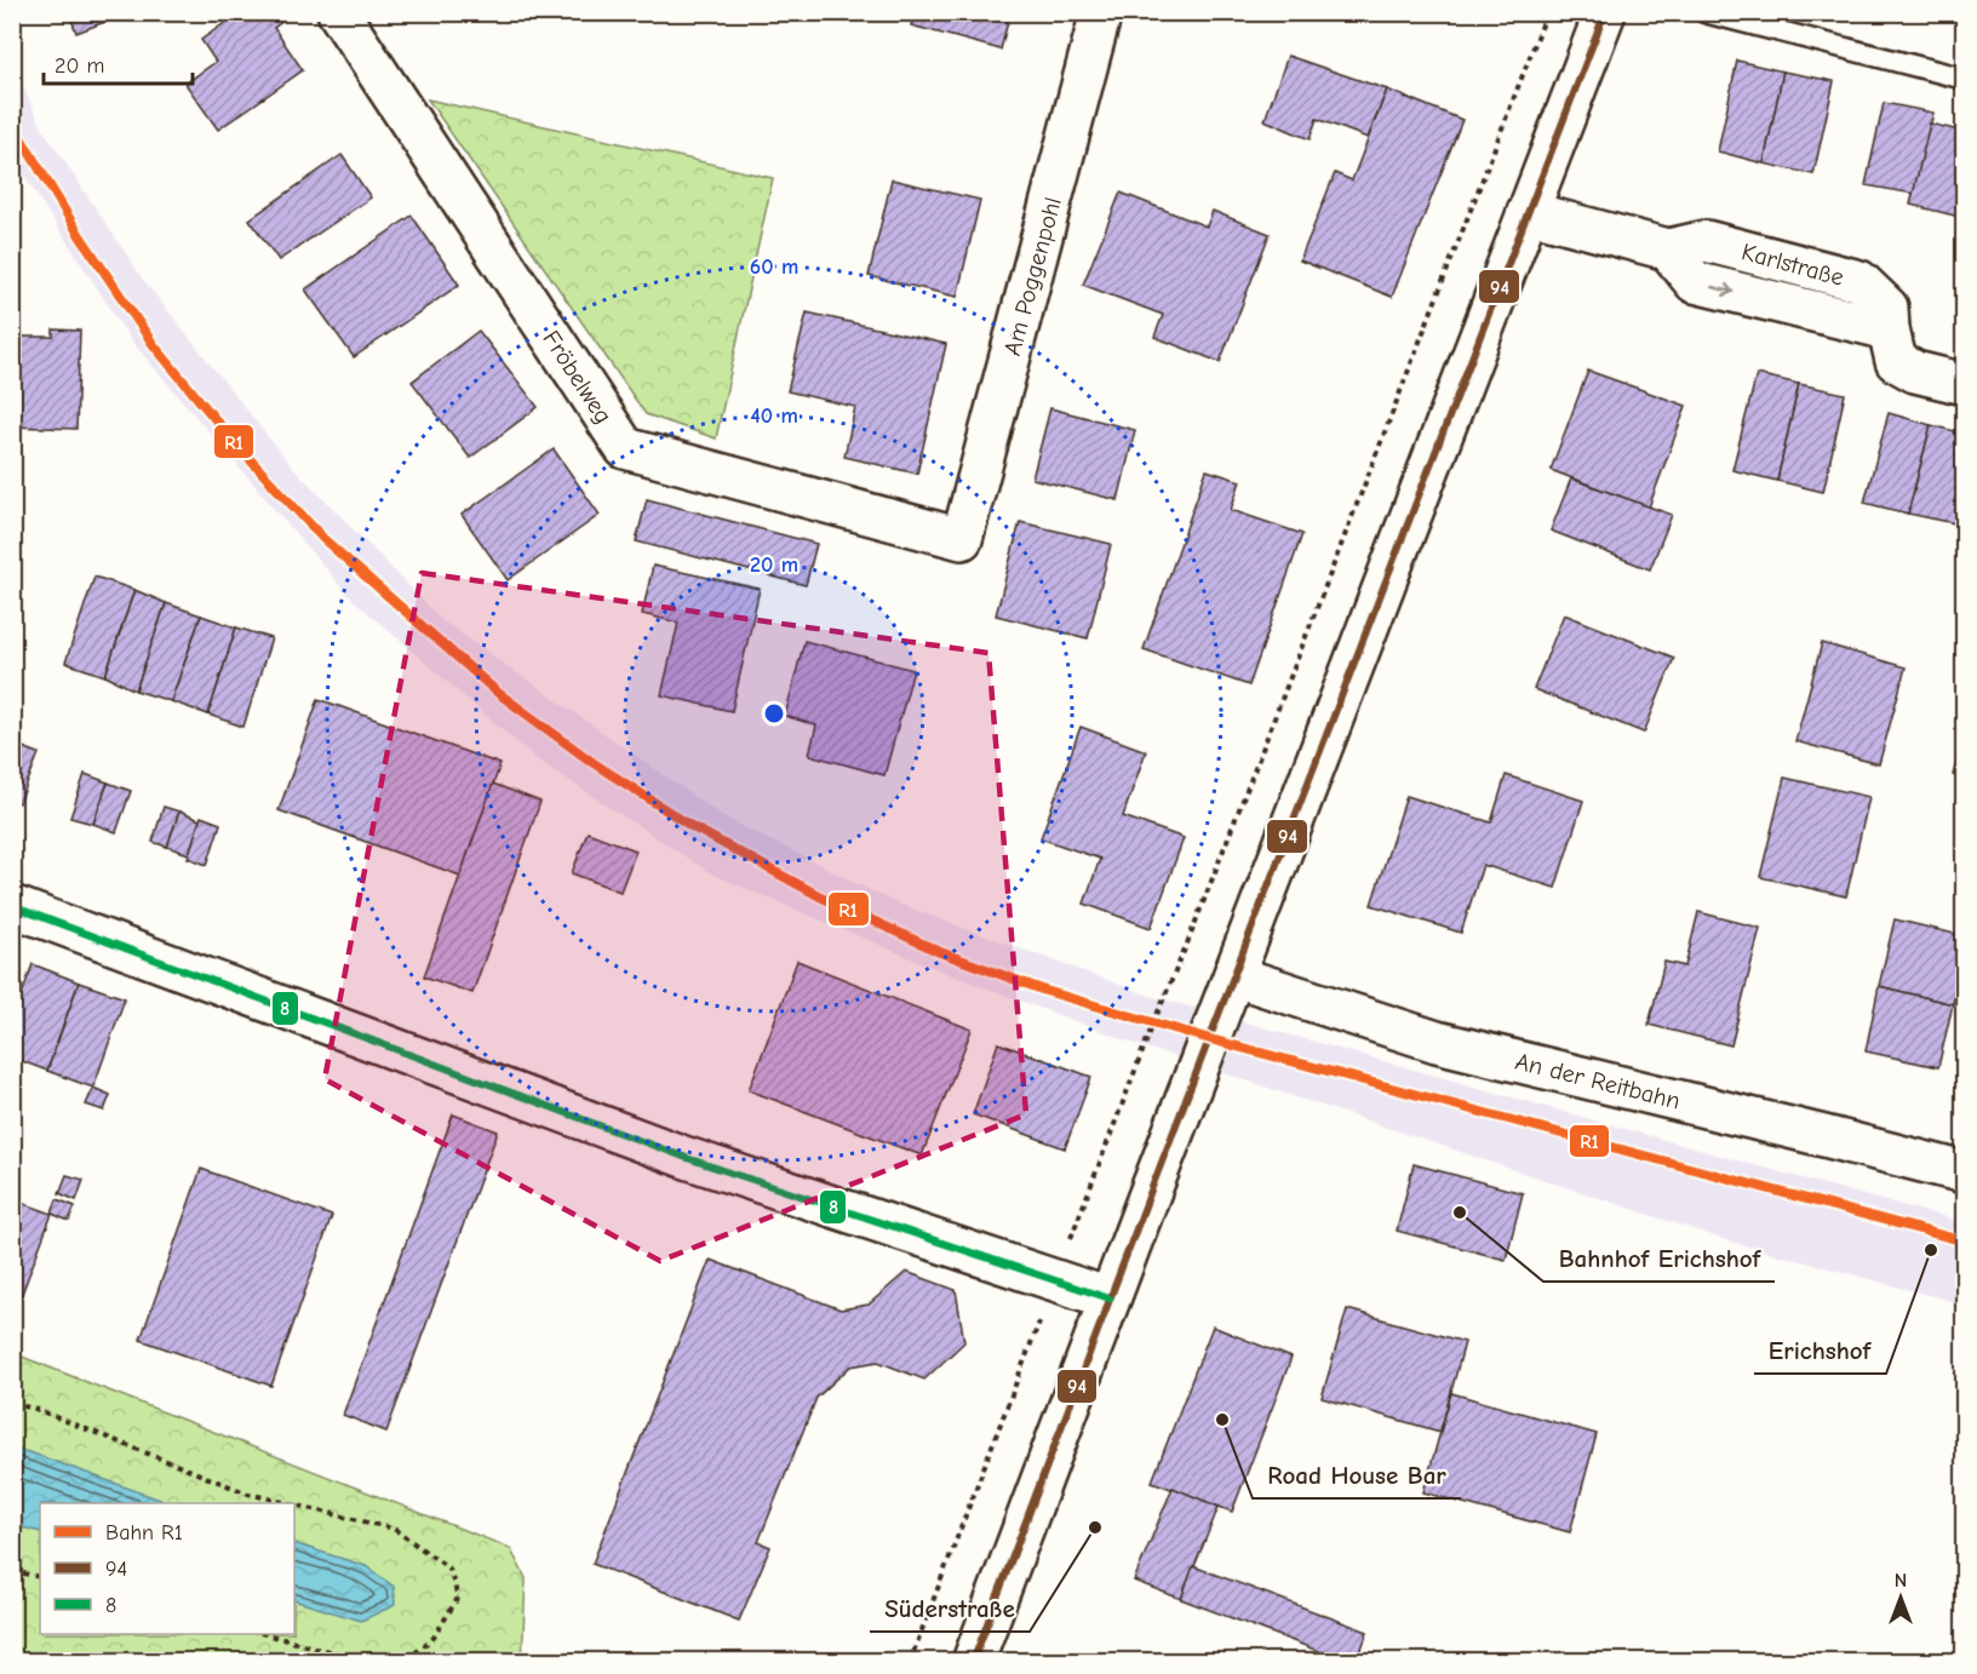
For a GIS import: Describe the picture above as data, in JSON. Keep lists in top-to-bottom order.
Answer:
{
  "streets": {
    "street": [
      "Karlstraße",
      "Am Poggenpohl",
      "Fröbelweg",
      "An der Reitbahn"
    ]
  },
  "crossings": [
    ["Am Poggenpohl", "Fröbelweg"]
  ],
  "places": [
    "Bahnhof Erichshof",
    "Erichshof",
    "Road House Bar",
    "Süderstraße"
  ],
  "lines": ["transit line 94", "rail line R1", "transit line 8"],
  "legend": ["Bahn R1", "94", "8"],
  "scale_bar": "20 m",
  "north": "top",
  "rings": ["60 m", "40 m", "20 m"]
}
